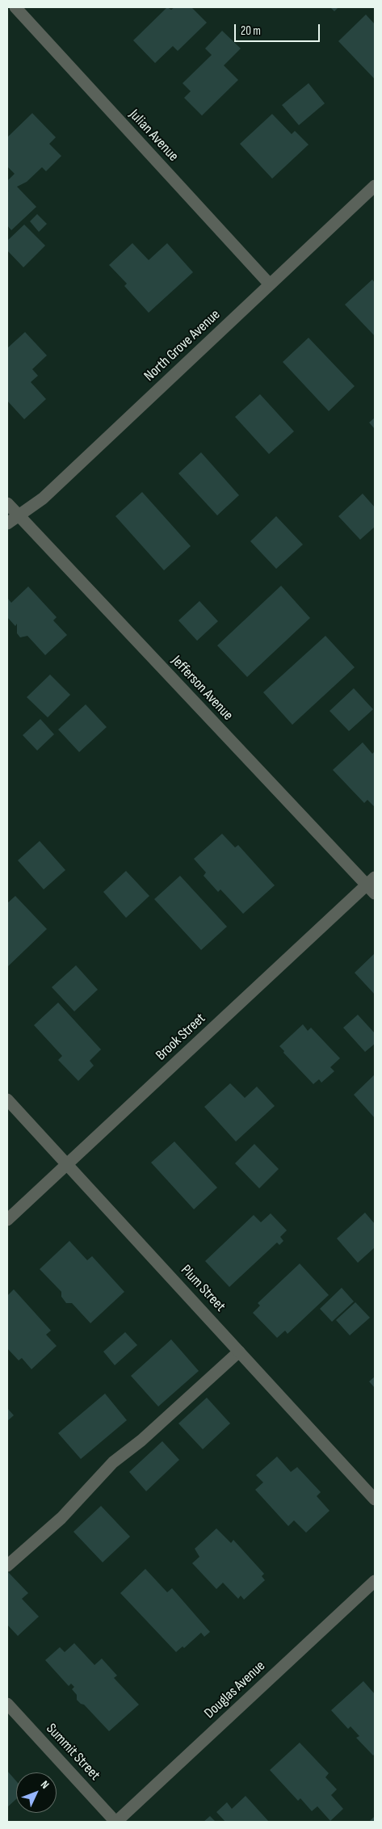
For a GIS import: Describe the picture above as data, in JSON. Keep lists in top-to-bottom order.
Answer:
{
  "streets": {
    "street": [
      "Julian Avenue",
      "North Grove Avenue",
      "Jefferson Avenue",
      "Brook Street",
      "Plum Street",
      "Douglas Avenue",
      "Summit Street"
    ]
  },
  "crossings": [
    ["Julian Avenue", "North Grove Avenue"],
    ["North Grove Avenue", "Jefferson Avenue"],
    ["Jefferson Avenue", "Brook Street"],
    ["Brook Street", "Plum Street"],
    ["Douglas Avenue", "Summit Street"]
  ],
  "scale_bar": "20 m",
  "north": "top right"
}
